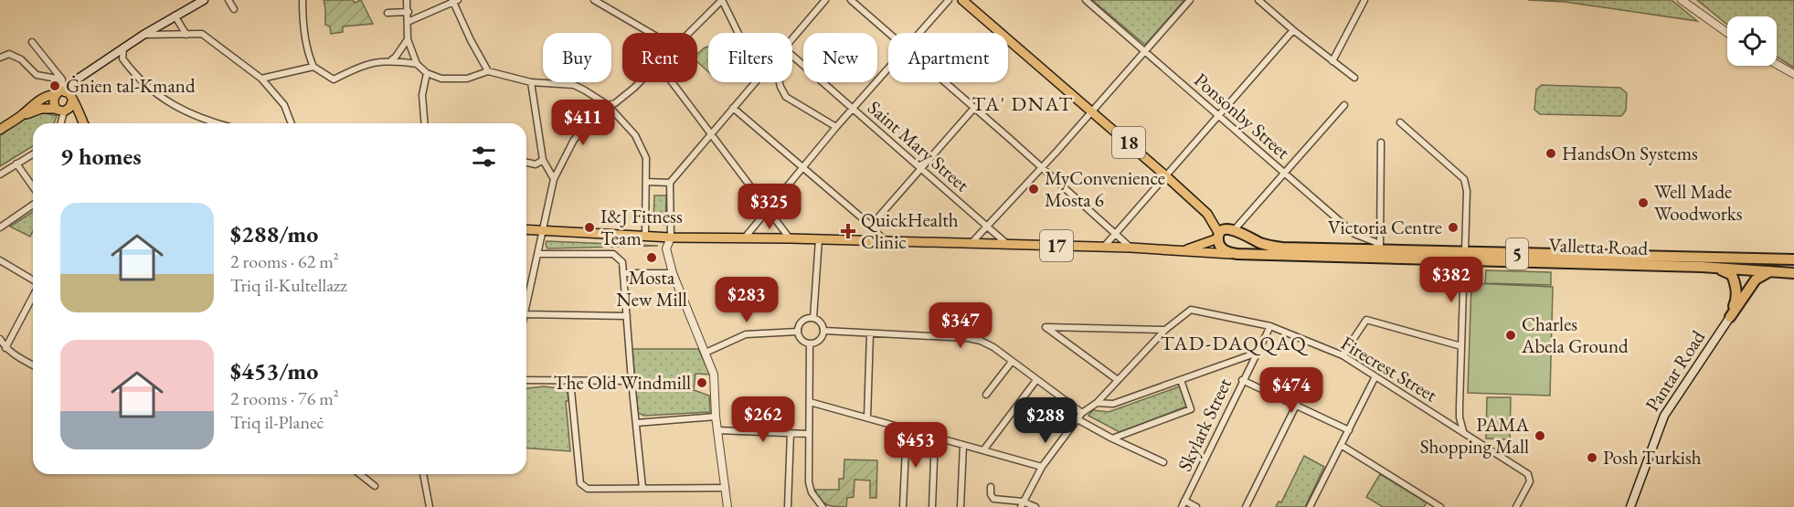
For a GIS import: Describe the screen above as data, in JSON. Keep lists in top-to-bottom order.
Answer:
{
  "streets": {
    "highway": ["Valletta Road", "5"],
    "main road": ["18", "17", "Pantar Road"],
    "street": [
      "Ponsonby Street",
      "Saint Mary Street",
      "Firecrest Street",
      "Skylark Street"
    ]
  },
  "crossings": [
    ["Ponsonby Street", "Valletta Road"],
    ["18", "17"],
    ["Saint Mary Street", "17"],
    ["17", "5"],
    ["Valletta Road", "5"],
    ["Firecrest Street", "Skylark Street"]
  ],
  "districts": ["TA' DNAT", "TAD-DAQQAQ"],
  "places": {
    "other": [
      "Ġnien tal-Kmand",
      "HandsOn Systems",
      "MyConvenience Mosta 6",
      "Well Made Woodworks",
      "I&J Fitness Team",
      "Victoria Centre",
      "Mosta New Mill",
      "Charles Abela Ground",
      "The Old Windmill",
      "PAMA Shopping Mall",
      "Posh Turkish"
    ],
    "health": ["QuickHealth Clinic"]
  },
  "page": {
    "chip": [
      "Buy",
      "Rent",
      "Filters",
      "New",
      "Apartment"
    ],
    "price": [
      "$411",
      "$325",
      "$382",
      "$283",
      "$347",
      "$474",
      "$262",
      "$288",
      "$453"
    ],
    "heading": "9 homes",
    "list": [
      {
        "name": "$288/mo",
        "note": "2 rooms · 62 m² · Triq il-Kultellazz"
      },
      {
        "name": "$453/mo",
        "note": "2 rooms · 76 m² · Triq il-Planeċ"
      }
    ]
  }
}
